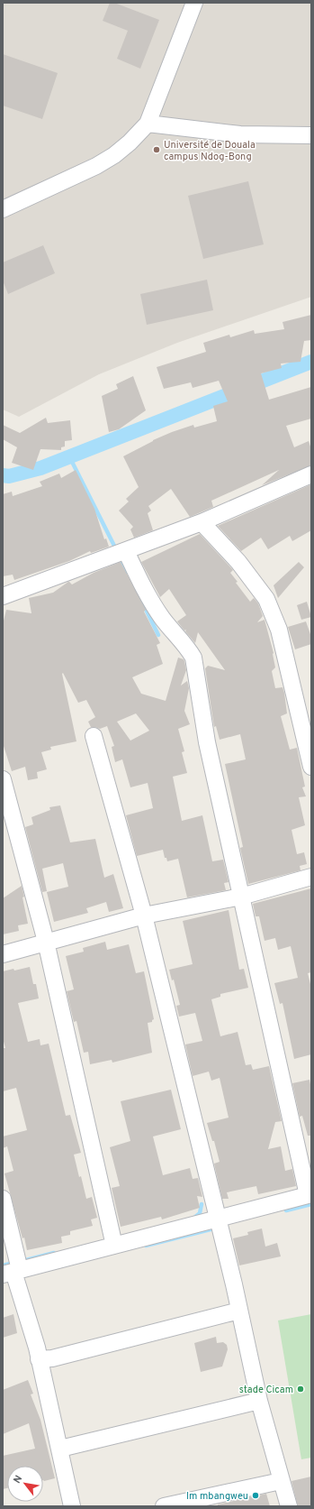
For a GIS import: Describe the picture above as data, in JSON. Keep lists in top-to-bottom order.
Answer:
{
  "places": ["Université de Douala campus Ndog-Bong", "stade Cicam", "Im mbangweu"],
  "north": "top left"
}
